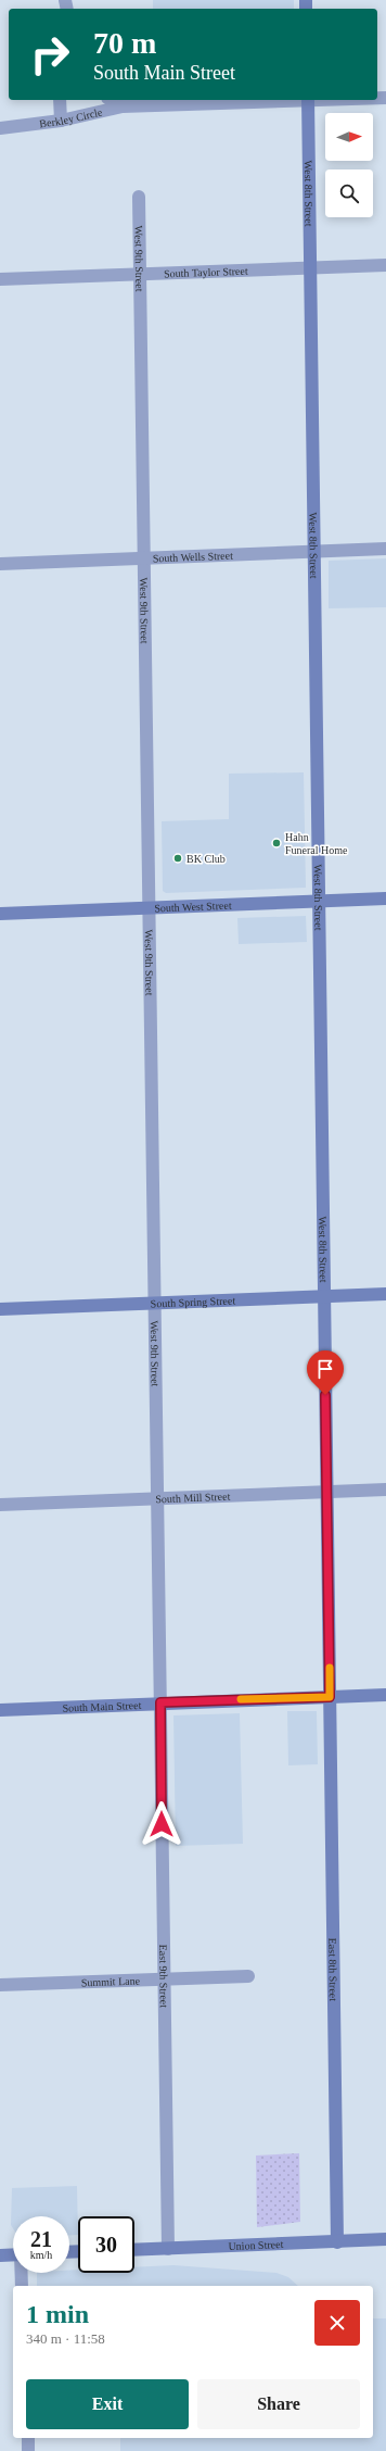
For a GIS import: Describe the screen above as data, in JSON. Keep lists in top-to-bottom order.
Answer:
{
  "streets": {
    "street": [
      "Berkley Circle",
      "West 8th Street",
      "West 9th Street",
      "South Taylor Street",
      "South Wells Street",
      "South West Street",
      "South Spring Street",
      "South Mill Street",
      "South Main Street",
      "East 8th Street",
      "East 9th Street",
      "Summit Lane",
      "Union Street"
    ]
  },
  "crossings": [
    ["West 8th Street", "South Taylor Street"],
    ["West 8th Street", "South Wells Street"],
    ["West 8th Street", "South West Street"],
    ["West 8th Street", "South Spring Street"],
    ["West 8th Street", "South Mill Street"],
    ["West 8th Street", "South Main Street"],
    ["West 8th Street", "East 8th Street"],
    ["West 9th Street", "South Taylor Street"],
    ["West 9th Street", "South Wells Street"],
    ["West 9th Street", "South West Street"],
    ["West 9th Street", "South Spring Street"],
    ["West 9th Street", "South Mill Street"],
    ["West 9th Street", "South Main Street"],
    ["West 9th Street", "East 9th Street"],
    ["South Main Street", "East 8th Street"],
    ["South Main Street", "East 9th Street"],
    ["East 8th Street", "Union Street"],
    ["East 9th Street", "Summit Lane"],
    ["East 9th Street", "Union Street"]
  ],
  "places": ["Hahn Funeral Home", "BK Club"],
  "north": "right",
  "page": {
    "turn": ["70 m", "South Main Street"],
    "speed": "21 km/h",
    "limit": "30",
    "heading": ["1 min", "340 m · 11:58"],
    "buttons": ["Exit", "Share"]
  }
}
